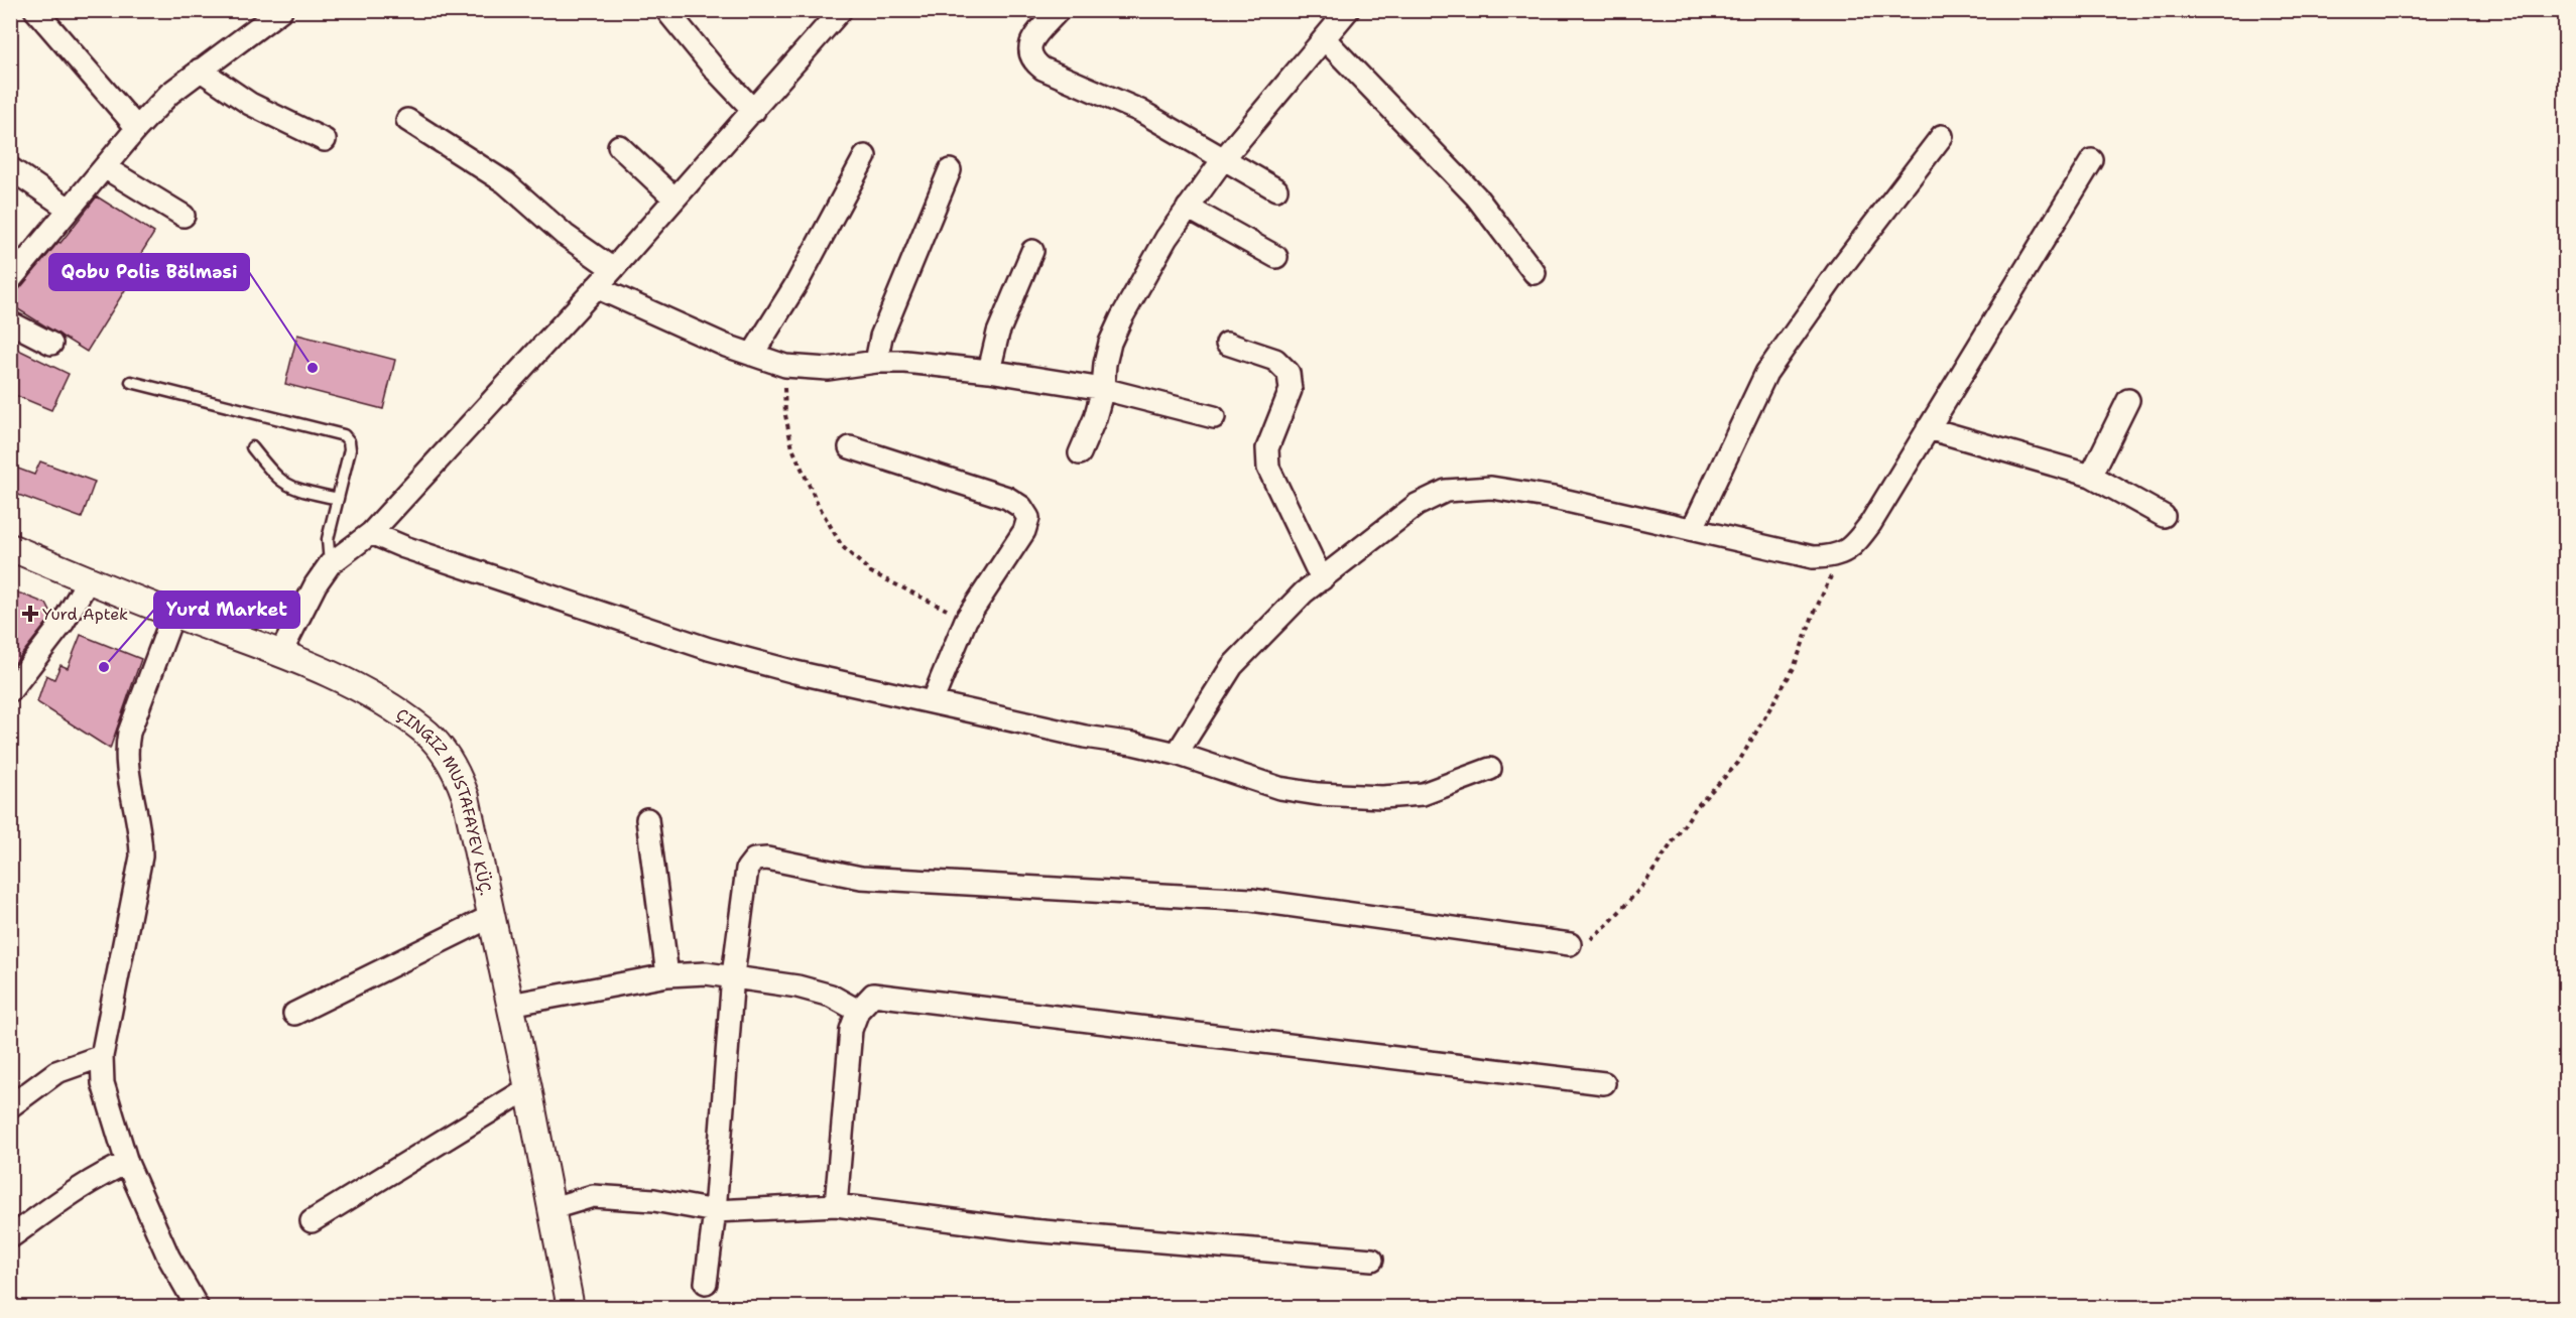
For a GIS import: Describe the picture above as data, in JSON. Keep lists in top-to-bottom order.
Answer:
{
  "streets": {
    "street": ["ÇINGIZ MUSTAFAYEV KÜÇ."]
  },
  "places": {
    "other": ["Qobu Polis Bölməsi", "Yurd Market"],
    "health": ["Yurd Aptek"]
  }
}
